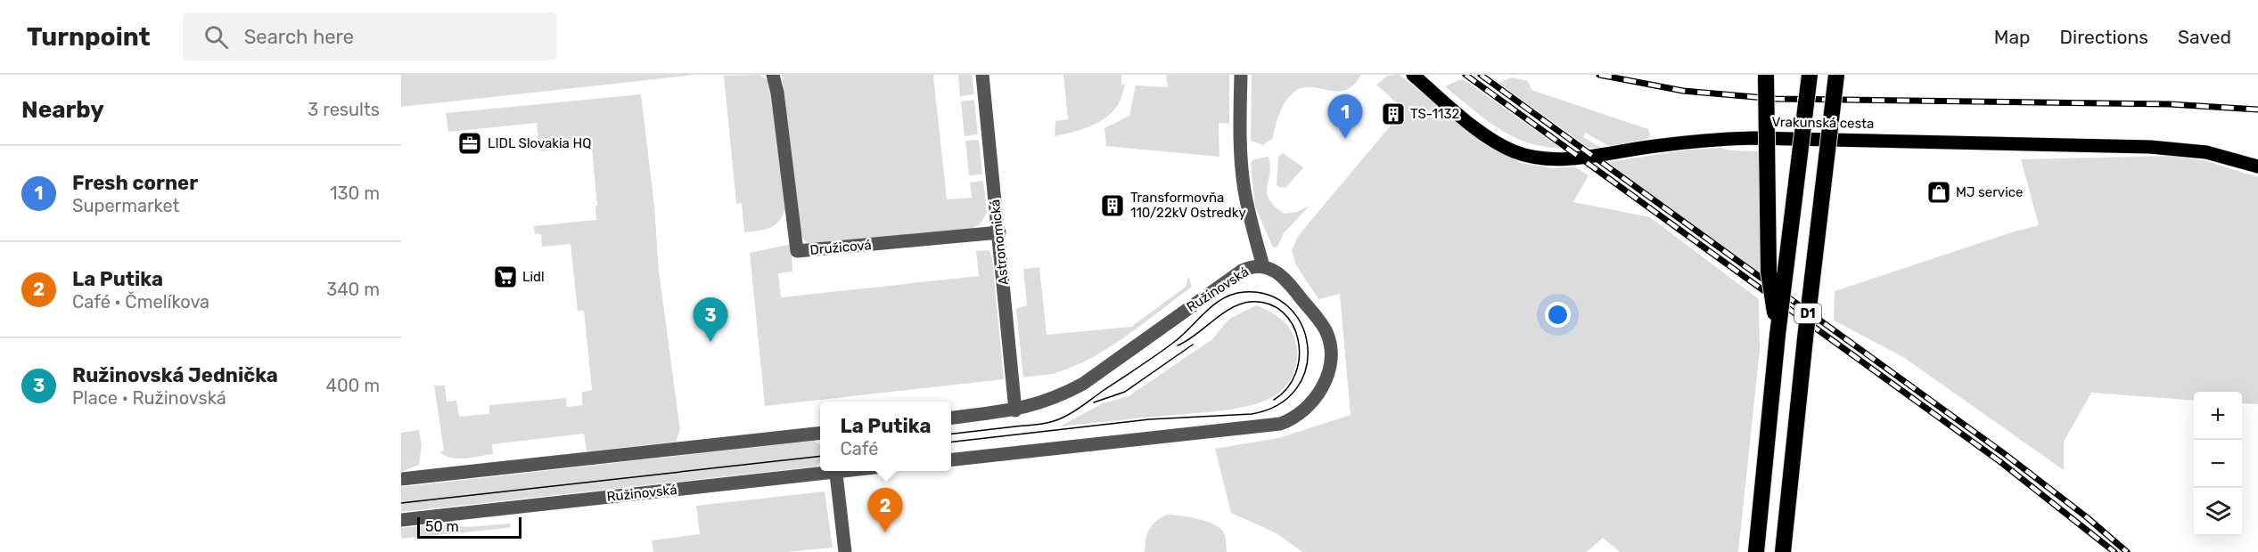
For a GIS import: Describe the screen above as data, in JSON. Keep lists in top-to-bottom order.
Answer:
{
  "streets": {
    "highway": ["D1"],
    "main road": ["Vrakunská cesta"],
    "street": ["Astronomická", "Družicová", "Ružinovská"]
  },
  "crossings": [
    ["Astronomická", "Družicová"],
    ["Astronomická", "Ružinovská"]
  ],
  "places": {
    "building": ["TS-1132", "Transformovňa 110/22kV Ostredky"],
    "office": ["LIDL Slovakia HQ"],
    "shop": ["MJ service"],
    "supermarket": ["Lidl"]
  },
  "scale_bar": "50 m",
  "page": {
    "header": "Turnpoint",
    "search": "Search here",
    "nav": ["Map", "Directions", "Saved"],
    "heading": ["Nearby", "3 results"],
    "pins": ["1", "3", "2"],
    "list": [
      {
        "mark": "1",
        "name": "Fresh corner",
        "note": "Supermarket",
        "value": "130 m"
      },
      {
        "mark": "2",
        "name": "La Putika",
        "note": "Café · Čmelíkova",
        "value": "340 m"
      },
      {
        "mark": "3",
        "name": "Ružinovská Jednička",
        "note": "Place · Ružinovská",
        "value": "400 m"
      }
    ],
    "map_buttons": ["+", "−"],
    "popup": ["La Putika", "Café"],
    "scale": "50 m"
  }
}
